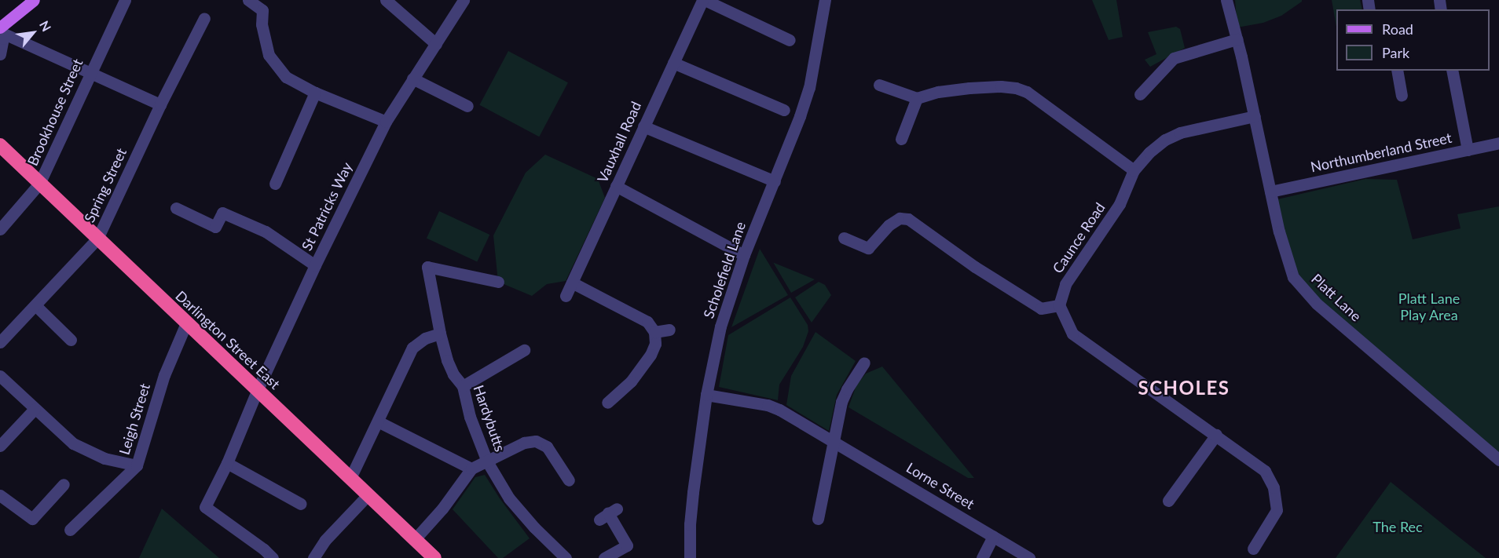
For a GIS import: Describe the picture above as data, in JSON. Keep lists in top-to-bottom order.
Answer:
{
  "streets": {
    "highway": ["Darlington Street East"],
    "street": [
      "Brookhouse Street",
      "Vauxhall Road",
      "Northumberland Street",
      "Spring Street",
      "St Patricks Way",
      "Caunce Road",
      "Scholefield Lane",
      "Platt Lane",
      "Hardybutts",
      "Leigh Street",
      "Lorne Street"
    ]
  },
  "crossings": [
    ["Brookhouse Street", "Darlington Street East"],
    ["Northumberland Street", "Platt Lane"],
    ["Spring Street", "Darlington Street East"],
    ["St Patricks Way", "Darlington Street East"],
    ["Caunce Road", "Platt Lane"],
    ["Scholefield Lane", "Lorne Street"],
    ["Darlington Street East", "Leigh Street"]
  ],
  "districts": ["SCHOLES"],
  "parks": ["Platt Lane Play Area", "The Rec"],
  "legend": ["Road", "Park"],
  "north": "top right"
}
